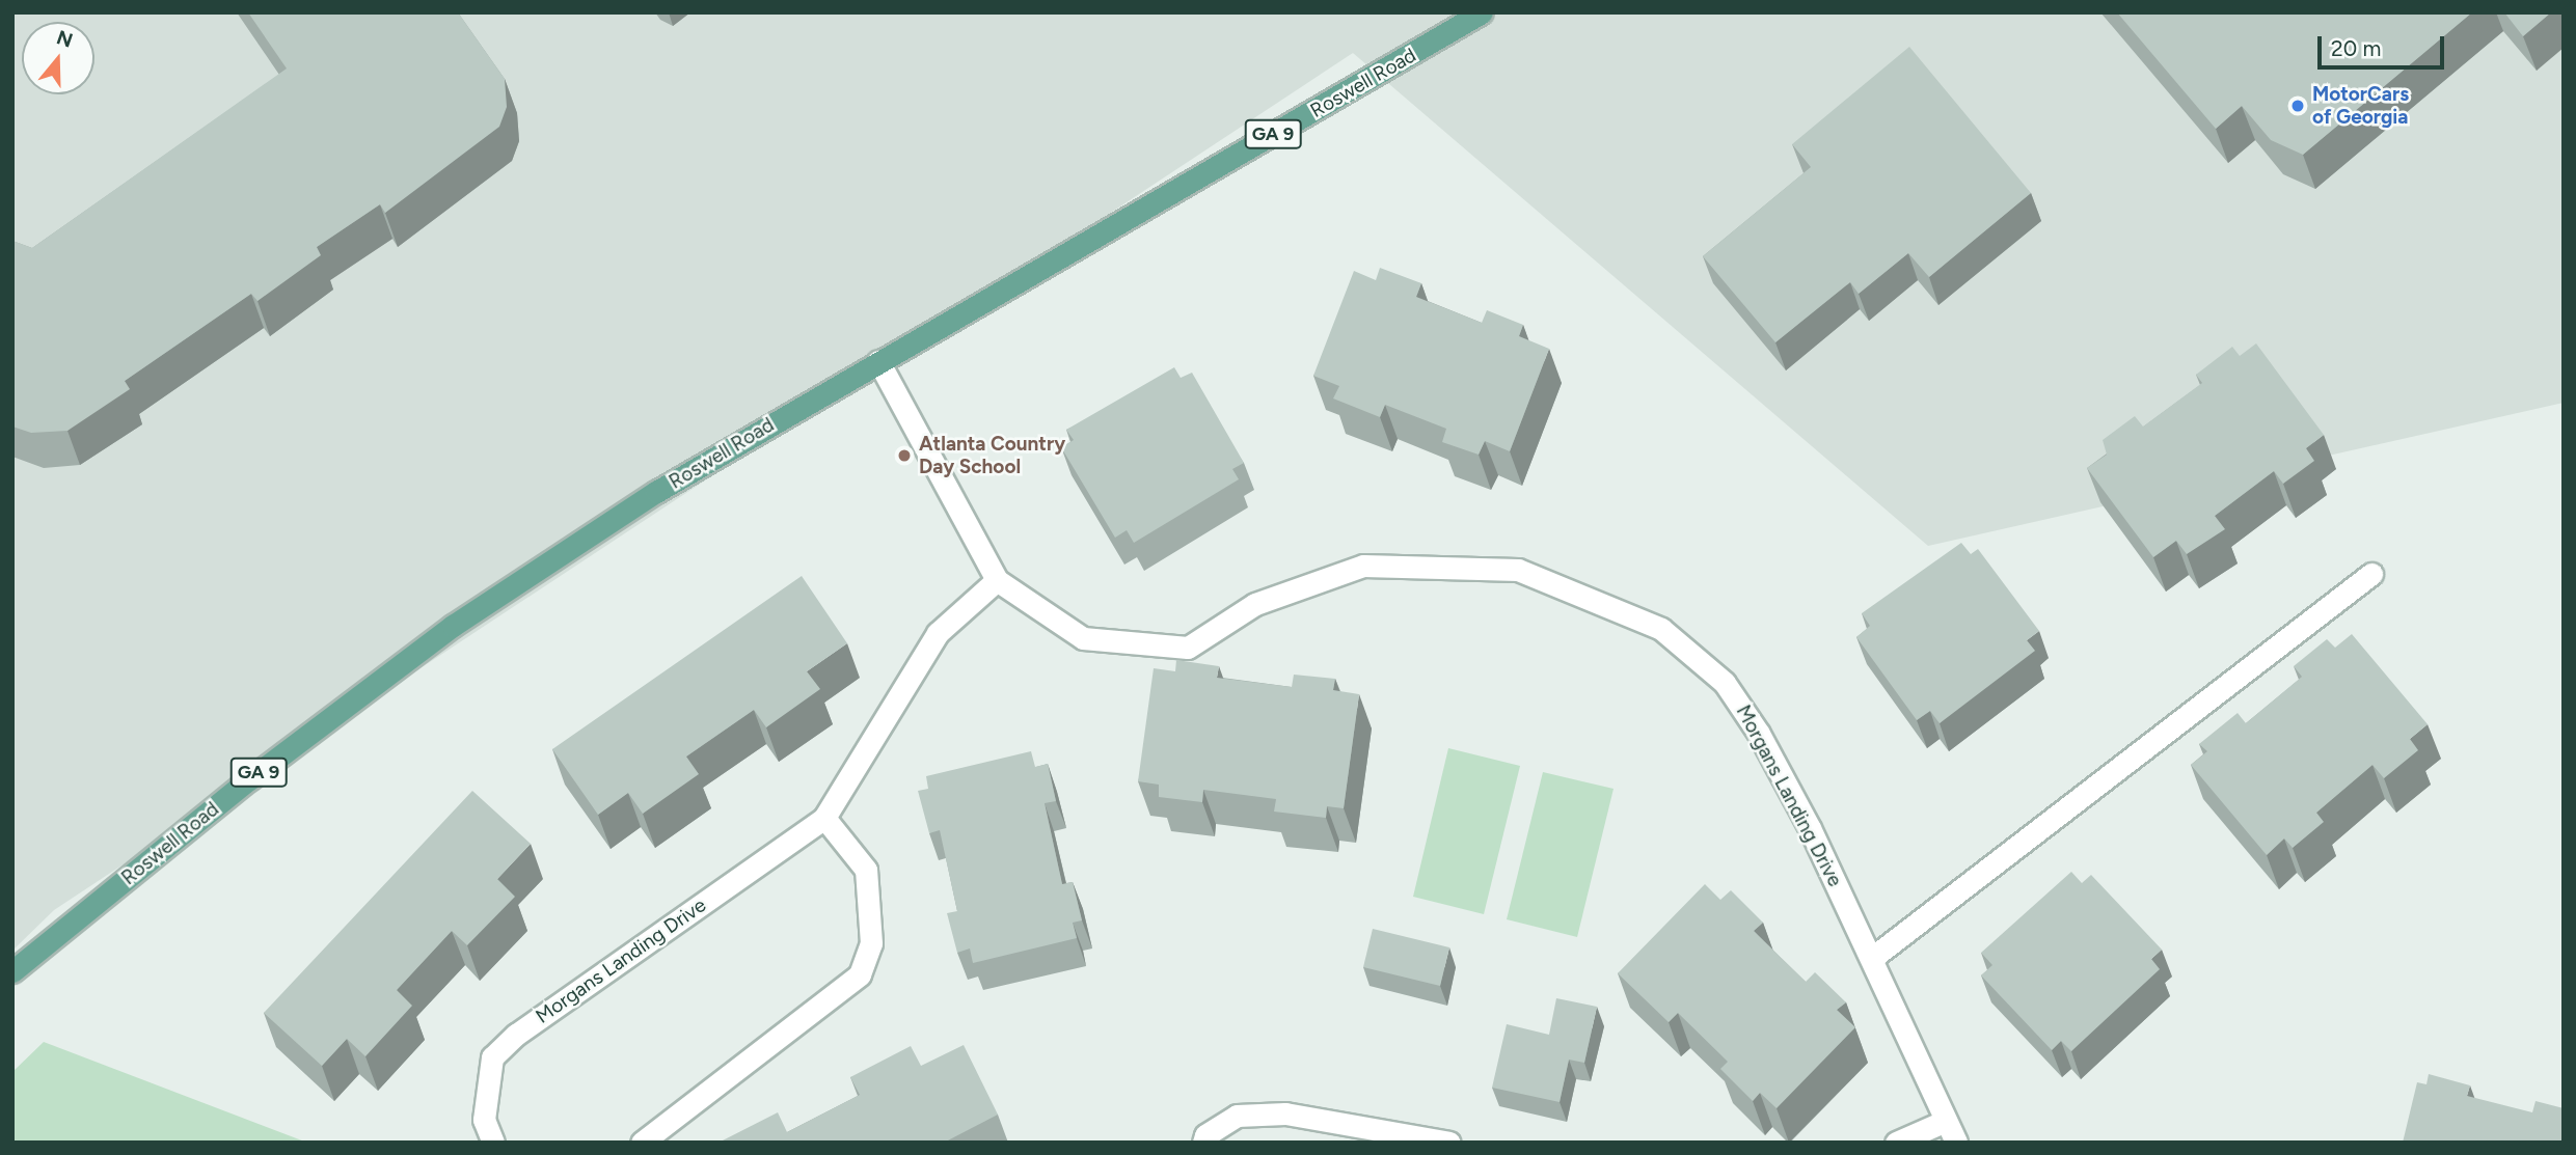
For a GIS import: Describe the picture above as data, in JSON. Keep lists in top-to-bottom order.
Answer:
{
  "streets": {
    "main road": ["Roswell Road", "GA 9"],
    "street": ["Morgans Landing Drive"]
  },
  "crossings": [
    ["Roswell Road", "Morgans Landing Drive"]
  ],
  "places": ["MotorCars of Georgia", "Atlanta Country Day School"],
  "scale_bar": "20 m",
  "north": "top"
}
